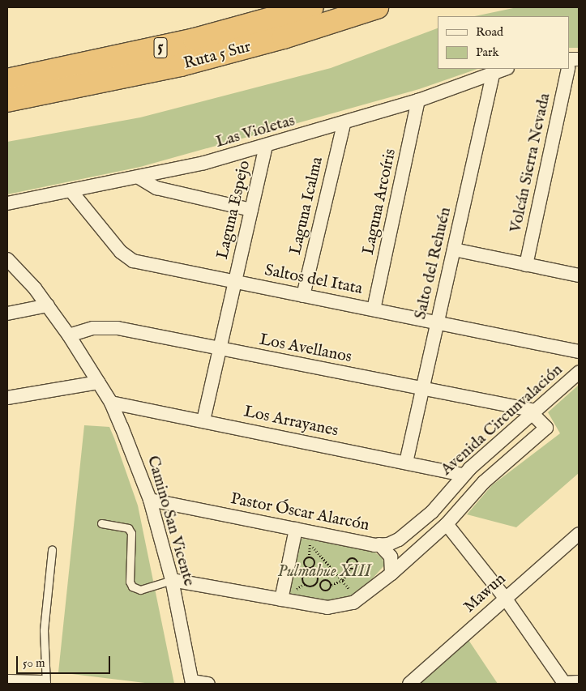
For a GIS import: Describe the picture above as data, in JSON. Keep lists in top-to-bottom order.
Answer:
{
  "streets": {
    "highway": ["5", "Ruta 5 Sur"],
    "street": [
      "Las Violetas",
      "Volcán Sierra Nevada",
      "Laguna Arcoíris",
      "Laguna Icalma",
      "Laguna Espejo",
      "Salto del Rehuén",
      "Saltos del Itata",
      "Los Avellanos",
      "Avenida Circunvalación",
      "Los Arrayanes",
      "Pastor Óscar Alarcón",
      "Camino San Vicente",
      "Mawun"
    ]
  },
  "crossings": [
    ["Las Violetas", "Laguna Arcoíris"],
    ["Las Violetas", "Laguna Icalma"],
    ["Las Violetas", "Laguna Espejo"],
    ["Las Violetas", "Salto del Rehuén"],
    ["Las Violetas", "Saltos del Itata"],
    ["Laguna Arcoíris", "Saltos del Itata"],
    ["Laguna Icalma", "Saltos del Itata"],
    ["Laguna Espejo", "Saltos del Itata"],
    ["Laguna Espejo", "Los Avellanos"],
    ["Laguna Espejo", "Los Arrayanes"],
    ["Salto del Rehuén", "Saltos del Itata"],
    ["Salto del Rehuén", "Los Avellanos"],
    ["Salto del Rehuén", "Los Arrayanes"],
    ["Los Avellanos", "Avenida Circunvalación"],
    ["Los Avellanos", "Camino San Vicente"],
    ["Avenida Circunvalación", "Los Arrayanes"],
    ["Avenida Circunvalación", "Pastor Óscar Alarcón"],
    ["Los Arrayanes", "Camino San Vicente"],
    ["Pastor Óscar Alarcón", "Camino San Vicente"]
  ],
  "parks": ["Pulmahue XIII"],
  "legend": ["Road", "Park"],
  "scale_bar": "50 m"
}
